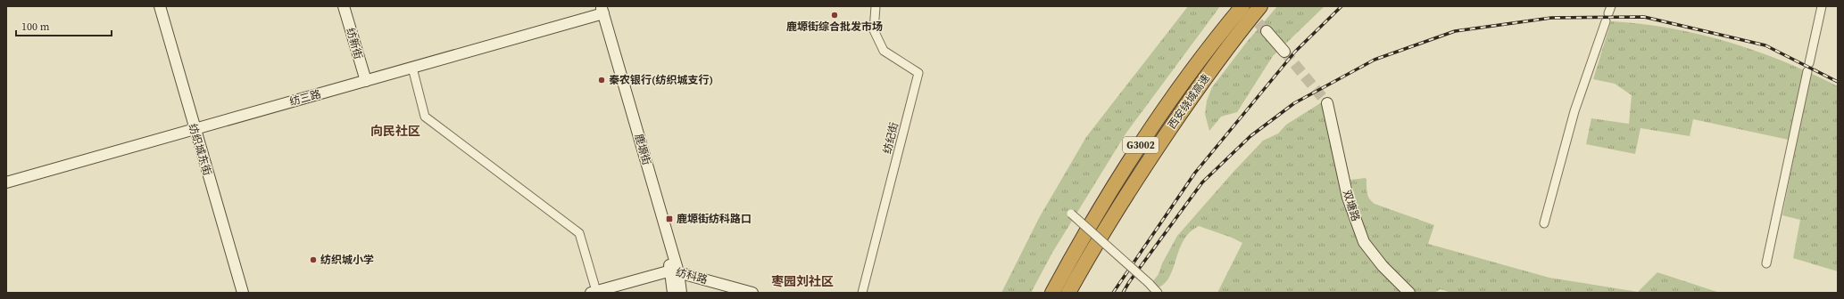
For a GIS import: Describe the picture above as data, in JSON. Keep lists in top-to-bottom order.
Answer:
{
  "streets": {
    "highway": ["西安绕城高速", "G3002"],
    "street": [
      "纺新街",
      "纺三路",
      "纺纪街",
      "纺织城东街",
      "鹿塬街",
      "双塘路",
      "纺科路"
    ]
  },
  "crossings": [
    ["纺新街", "纺三路"],
    ["纺三路", "纺织城东街"],
    ["纺三路", "鹿塬街"],
    ["鹿塬街", "纺科路"]
  ],
  "districts": ["向民社区", "枣园刘社区"],
  "places": {
    "other": ["鹿塬街综合批发市场", "秦农银行(纺织城支行)", "纺织城小学"],
    "transit": ["鹿塬街纺科路口"]
  },
  "scale_bar": "100 m"
}
